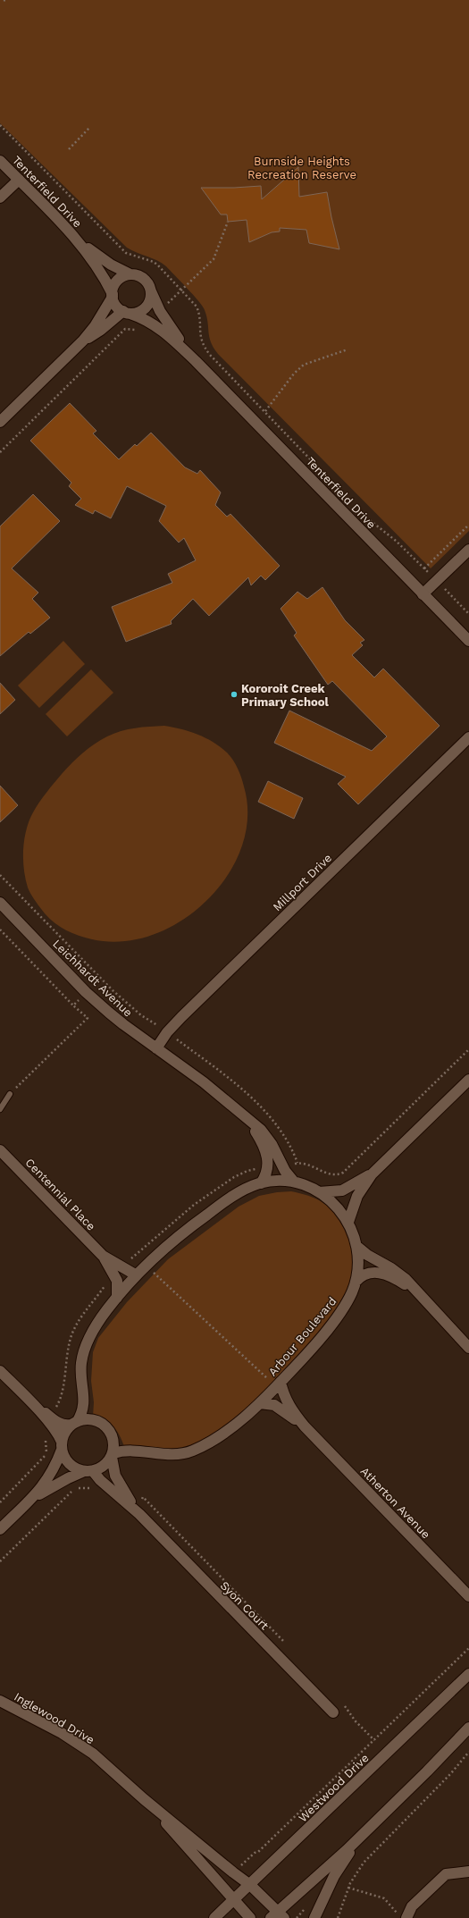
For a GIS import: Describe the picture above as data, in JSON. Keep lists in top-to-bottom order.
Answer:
{
  "streets": {
    "street": [
      "Tenterfield Drive",
      "Millport Drive",
      "Leichhardt Avenue",
      "Centennial Place",
      "Arbour Boulevard",
      "Atherton Avenue",
      "Syon Court",
      "Inglewood Drive",
      "Westwood Drive"
    ]
  },
  "crossings": [
    ["Millport Drive", "Leichhardt Avenue"],
    ["Inglewood Drive", "Westwood Drive"]
  ],
  "parks": ["Burnside Heights Recreation Reserve"],
  "places": ["Kororoit Creek Primary School"]
}
